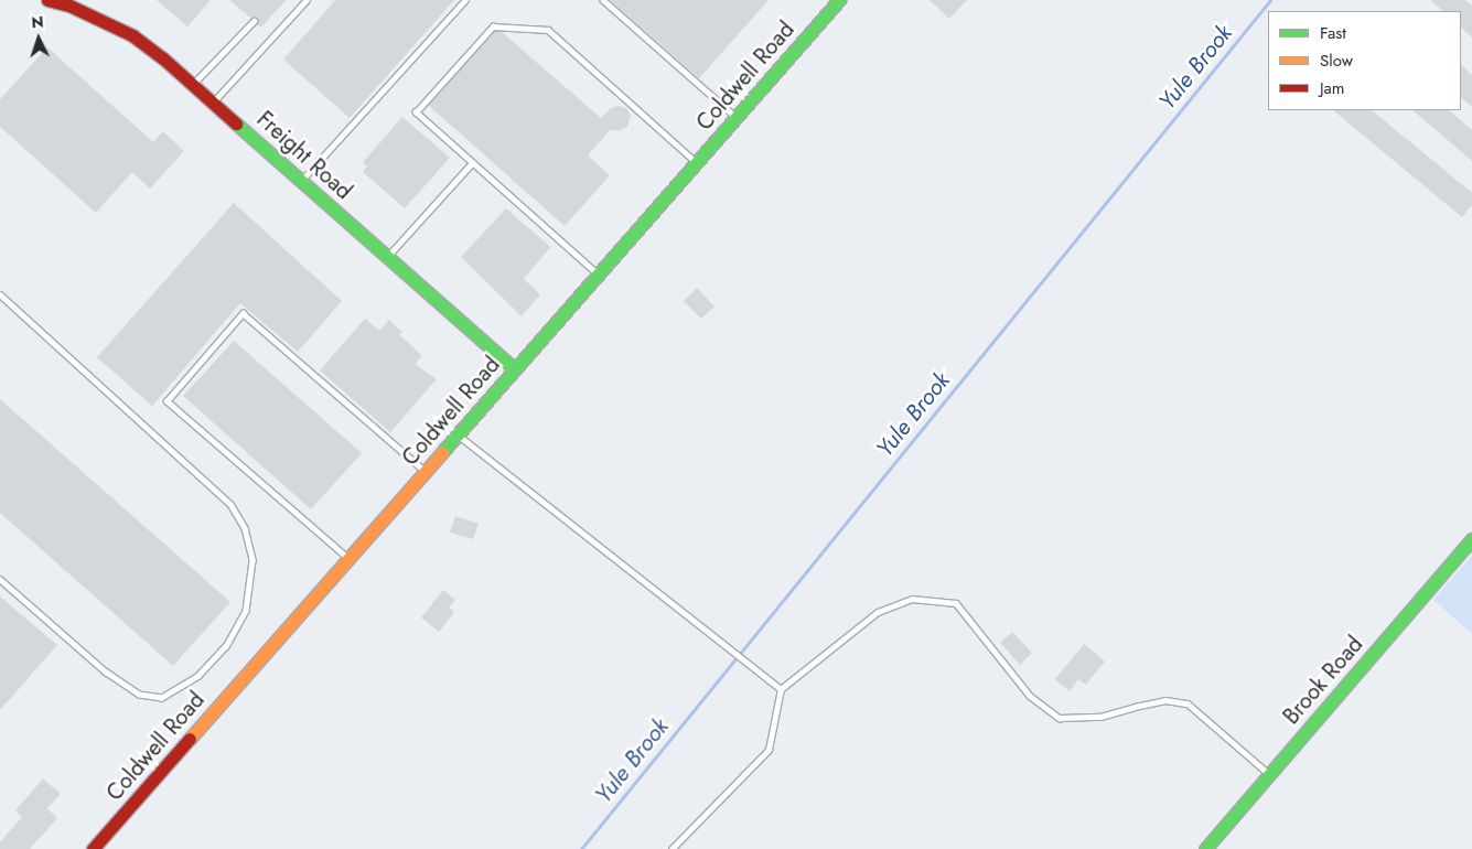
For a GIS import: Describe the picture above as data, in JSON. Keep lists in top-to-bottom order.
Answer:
{
  "streets": {
    "street": ["Coldwell Road", "Freight Road", "Brook Road"]
  },
  "crossings": [
    ["Coldwell Road", "Freight Road"]
  ],
  "water": ["Yule Brook"],
  "legend": ["Fast", "Slow", "Jam"],
  "north": "top"
}
